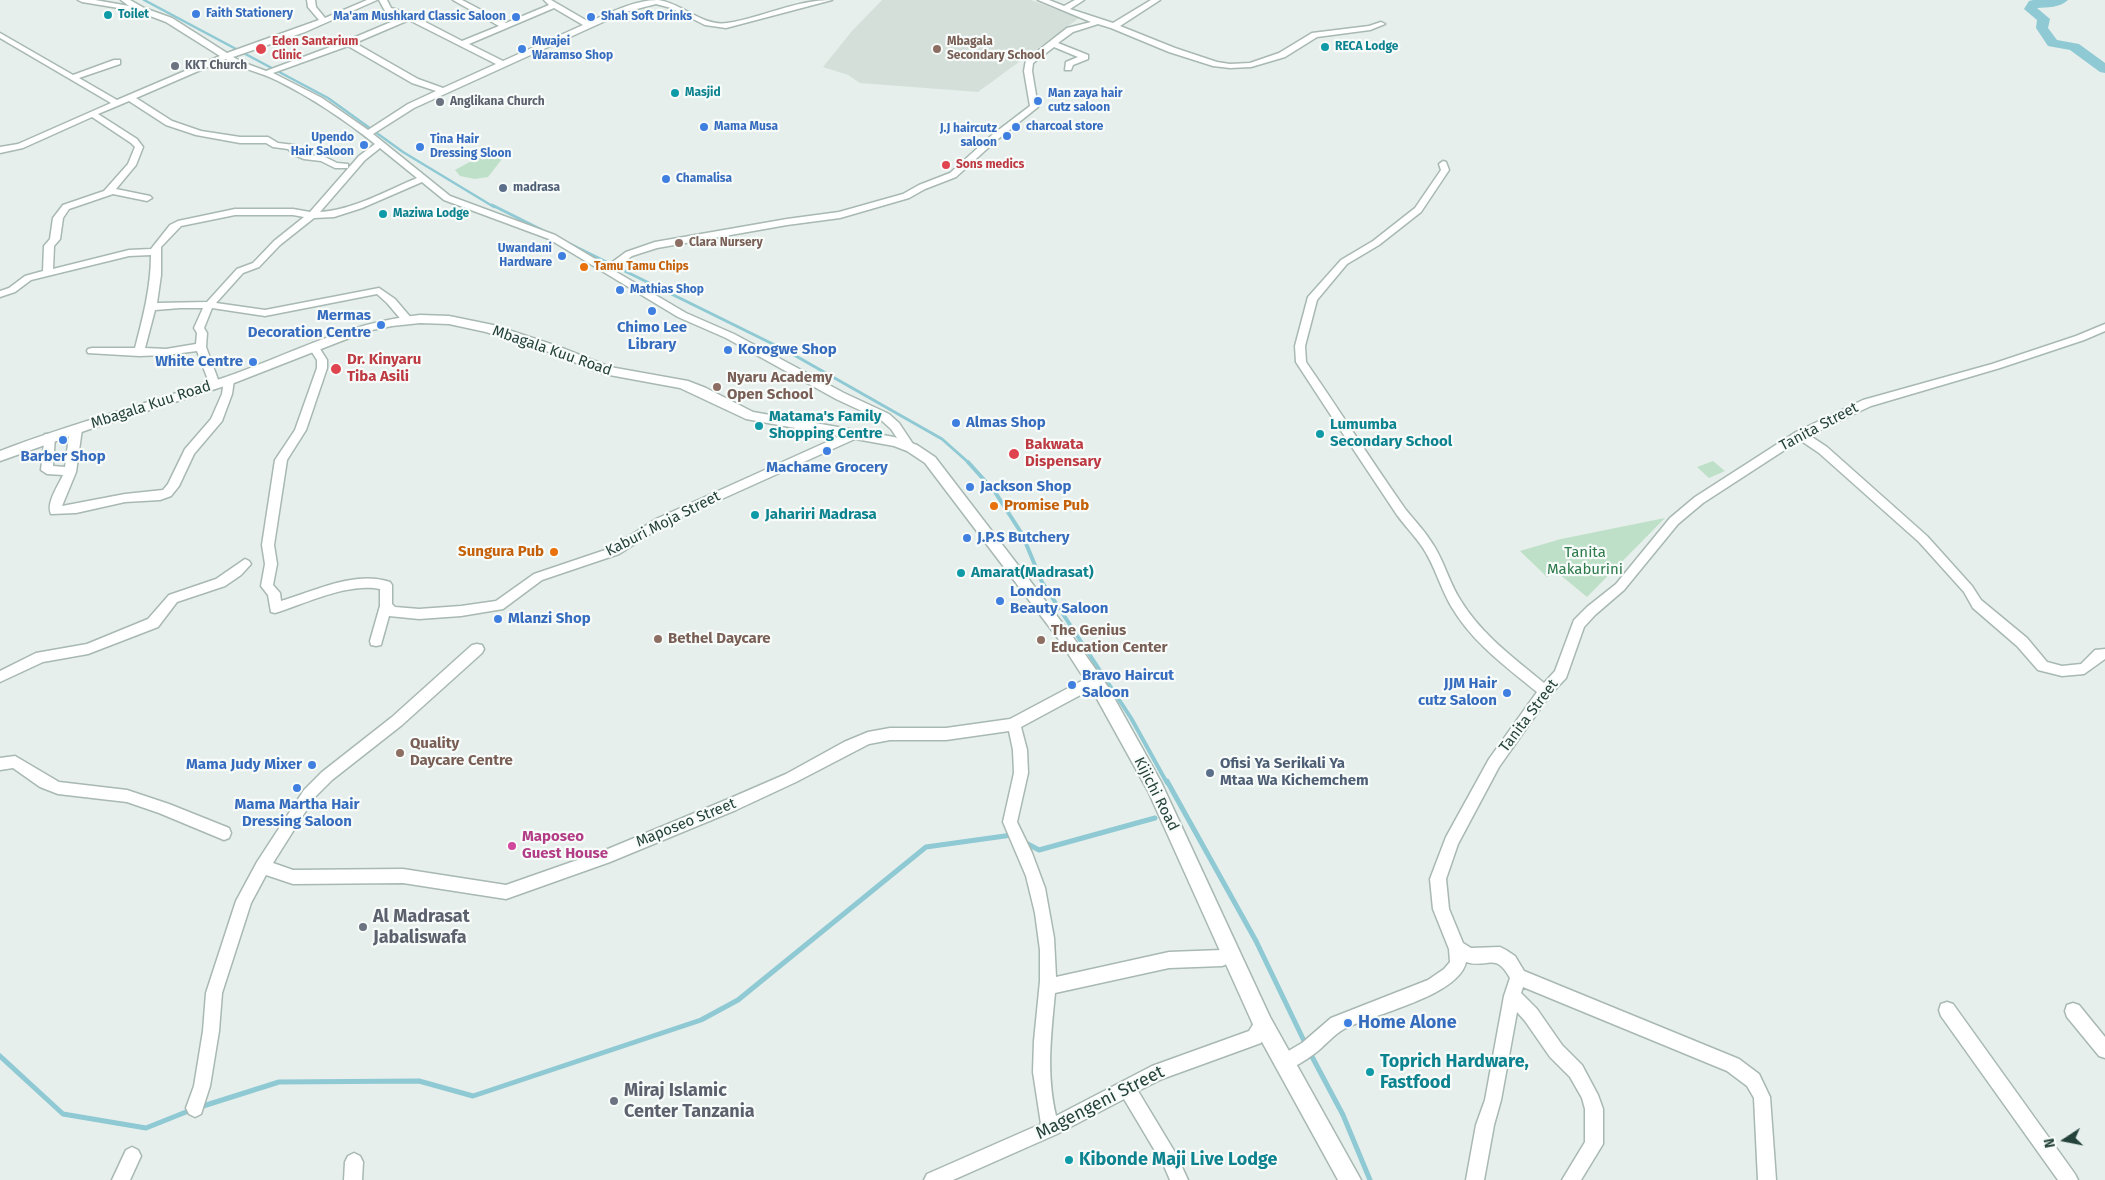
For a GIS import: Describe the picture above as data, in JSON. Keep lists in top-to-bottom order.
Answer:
{
  "streets": {
    "street": [
      "Mbagala Kuu Road",
      "Tanita Street",
      "Kaburi Moja Street",
      "Kijichi Road",
      "Maposeo Street",
      "Magengeni Street"
    ]
  },
  "crossings": [
    ["Mbagala Kuu Road", "Kaburi Moja Street"],
    ["Mbagala Kuu Road", "Kijichi Road"],
    ["Kijichi Road", "Maposeo Street"],
    ["Kijichi Road", "Magengeni Street"]
  ],
  "parks": ["Tanita Makaburini"],
  "places": [
    "Faith Stationery",
    "Toilet",
    "Ma'am Mushkard Classic Saloon",
    "Shah Soft Drinks",
    "RECA Lodge",
    "Eden Santarium Clinic",
    "Mwajei Waramso Shop",
    "Mbagala Secondary School",
    "KKT Church",
    "Masjid",
    "Man zaya hair cutz saloon",
    "Anglikana Church",
    "Mama Musa",
    "charcoal store",
    "J.J haircutz saloon",
    "Upendo Hair Saloon",
    "Tina Hair Dressing Sloon",
    "Sons medics",
    "Chamalisa",
    "madrasa",
    "Maziwa Lodge",
    "Clara Nursery",
    "Uwandani Hardware",
    "Tamu Tamu Chips",
    "Mathias Shop",
    "Chimo Lee Library",
    "Mermas Decoration Centre",
    "Korogwe Shop",
    "White Centre",
    "Dr. Kinyaru Tiba Asili",
    "Nyaru Academy Open School",
    "Almas Shop",
    "Matama's Family Shopping Centre",
    "Lumumba Secondary School",
    "Barber Shop",
    "Machame Grocery",
    "Bakwata Dispensary",
    "Jackson Shop",
    "Promise Pub",
    "Jahariri Madrasa",
    "J.P.S Butchery",
    "Sungura Pub",
    "Amarat(Madrasat)",
    "London Beauty Saloon",
    "Mlanzi Shop",
    "Bethel Daycare",
    "The Genius Education Center",
    "Bravo Haircut Saloon",
    "JJM Hair cutz Saloon",
    "Quality Daycare Centre",
    "Mama Judy Mixer",
    "Ofisi Ya Serikali Ya Mtaa Wa Kichemchem",
    "Mama Martha Hair Dressing Saloon",
    "Maposeo Guest House",
    "Al Madrasat Jabaliswafa",
    "Home Alone",
    "Toprich Hardware, Fastfood",
    "Miraj Islamic Center Tanzania",
    "Kibonde Maji Live Lodge"
  ],
  "north": "left"
}
